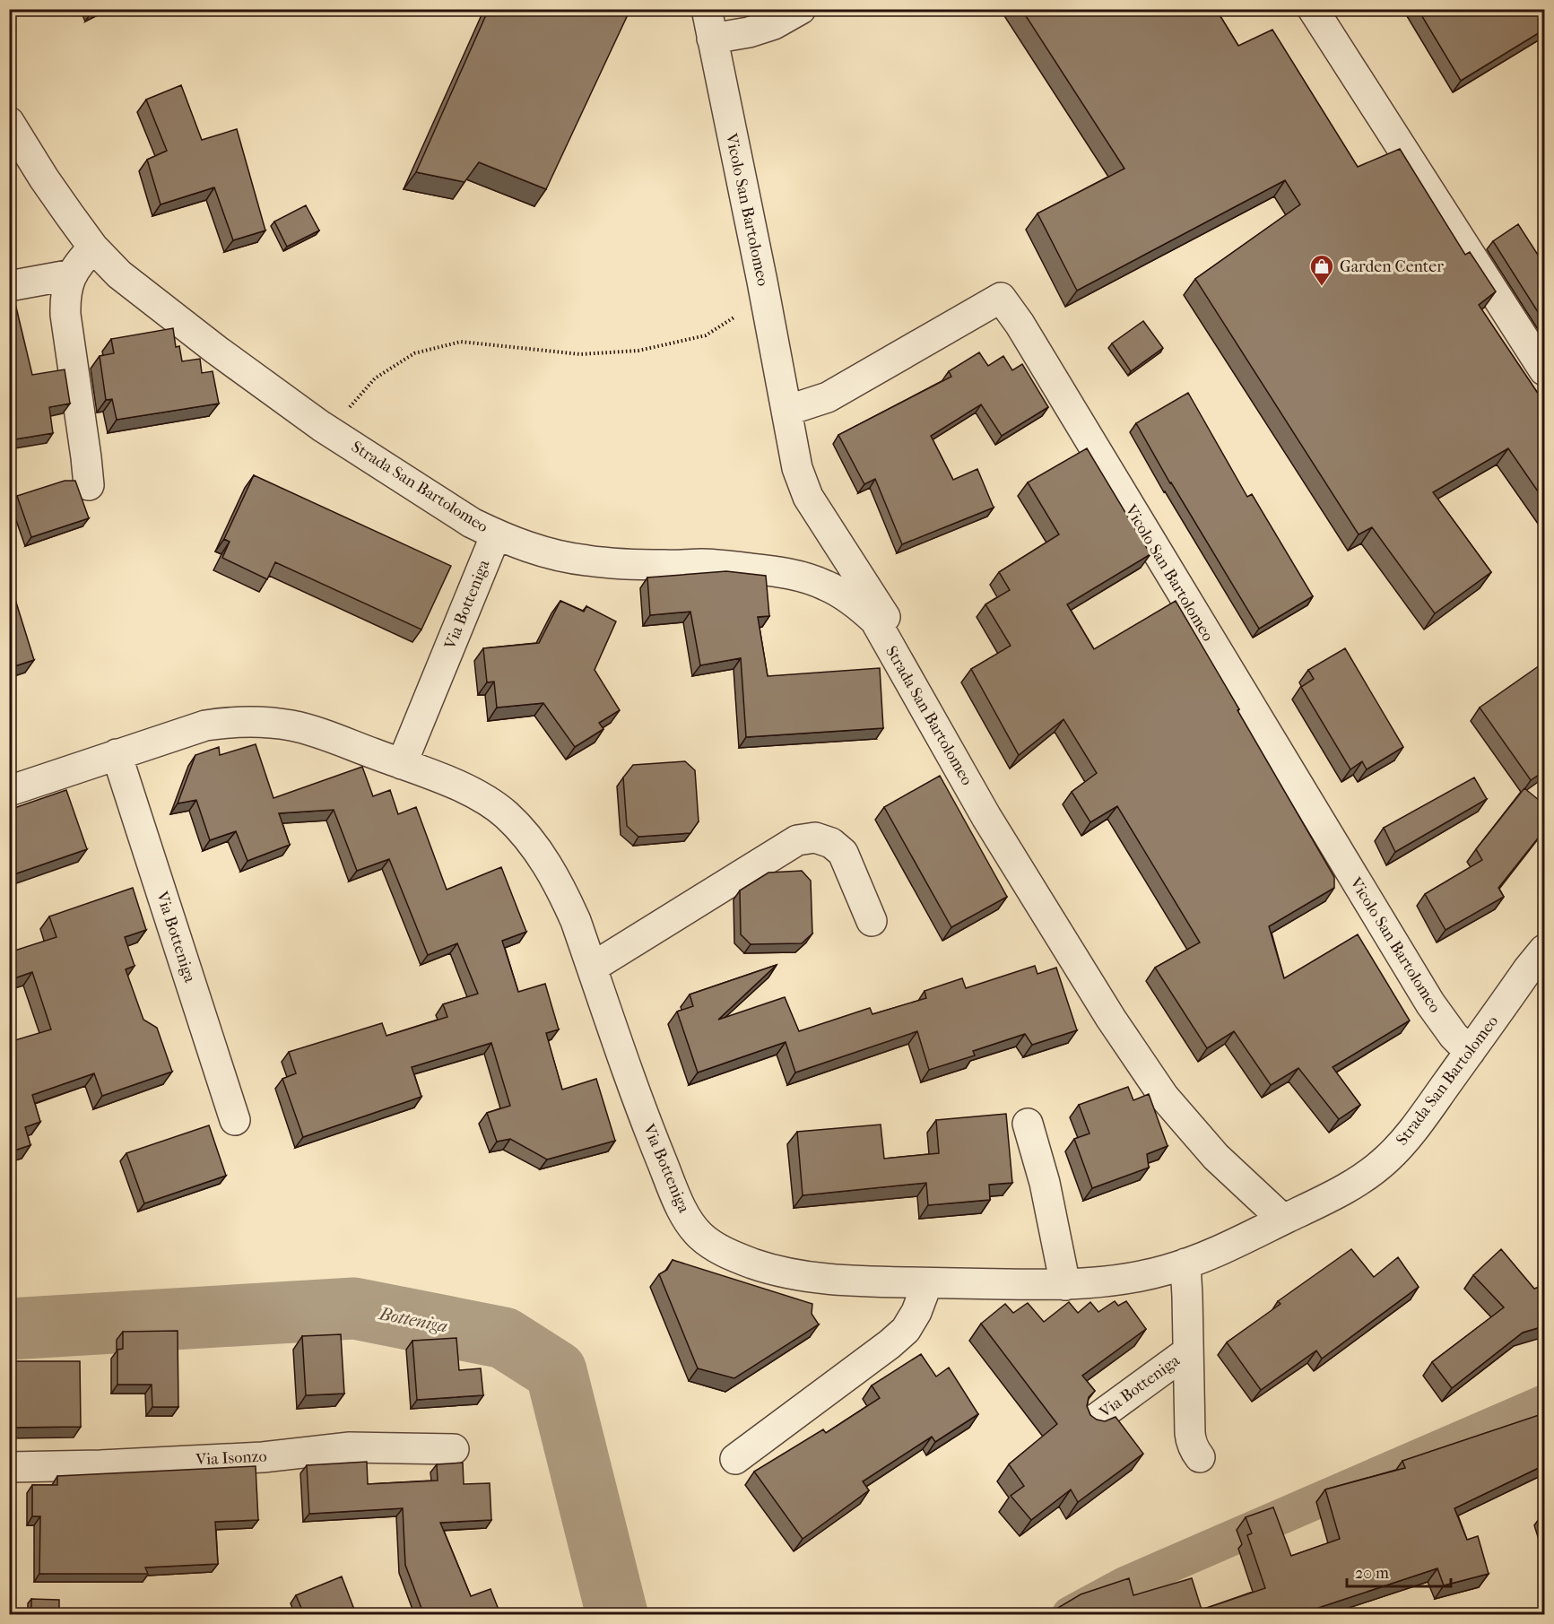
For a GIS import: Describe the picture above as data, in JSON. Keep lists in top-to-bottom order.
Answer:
{
  "streets": {
    "street": [
      "Vicolo San Bartolomeo",
      "Strada San Bartolomeo",
      "Via Botteniga",
      "Via Isonzo"
    ]
  },
  "crossings": [
    ["Vicolo San Bartolomeo", "Strada San Bartolomeo"],
    ["Strada San Bartolomeo", "Via Botteniga"]
  ],
  "water": ["Botteniga"],
  "places": {
    "shop": ["Garden Center"]
  },
  "scale_bar": "20 m"
}
